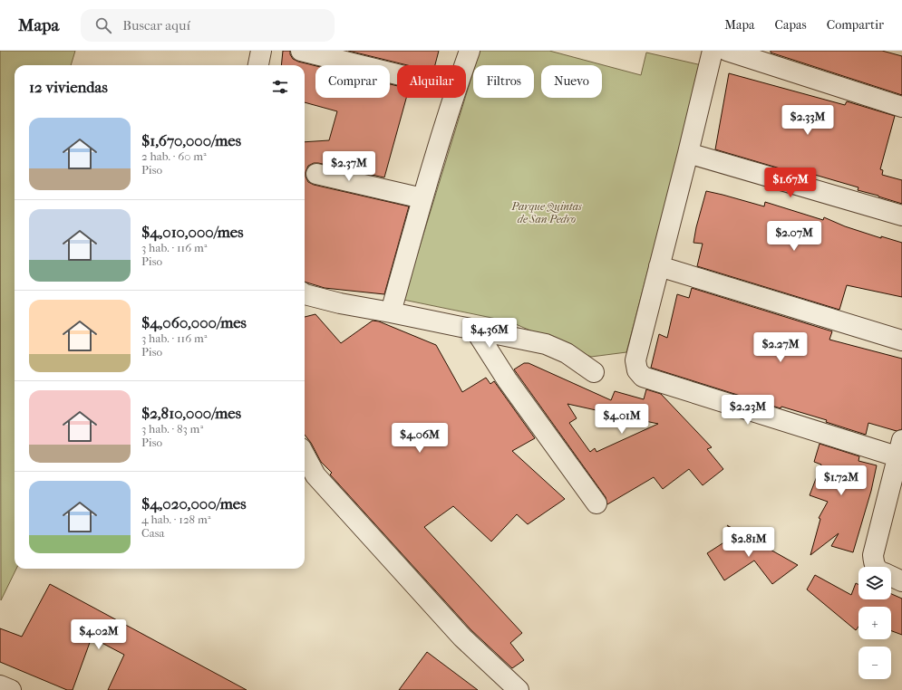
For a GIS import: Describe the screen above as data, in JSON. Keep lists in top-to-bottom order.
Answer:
{
  "parks": ["Parque Quintas de San Pedro"],
  "page": {
    "header": "Mapa",
    "search": "Buscar aquí",
    "nav": ["Mapa", "Capas", "Compartir"],
    "chip": [
      "Comprar",
      "Alquilar",
      "Filtros",
      "Nuevo"
    ],
    "heading": "12 viviendas",
    "price": [
      "$2.33M",
      "$2.37M",
      "$1.67M",
      "$2.07M",
      "$4.36M",
      "$2.27M",
      "$2.23M",
      "$4.01M",
      "$4.06M",
      "$1.72M",
      "$2.81M",
      "$4.02M"
    ],
    "list": [
      {
        "name": "$1,670,000/mes",
        "note": "2 hab. · 60 m² · Piso"
      },
      {
        "name": "$4,010,000/mes",
        "note": "3 hab. · 116 m² · Piso"
      },
      {
        "name": "$4,060,000/mes",
        "note": "3 hab. · 116 m² · Piso"
      },
      {
        "name": "$2,810,000/mes",
        "note": "3 hab. · 83 m² · Piso"
      },
      {
        "name": "$4,020,000/mes",
        "note": "4 hab. · 128 m² · Casa"
      }
    ],
    "map_buttons": ["+", "−"]
  }
}
